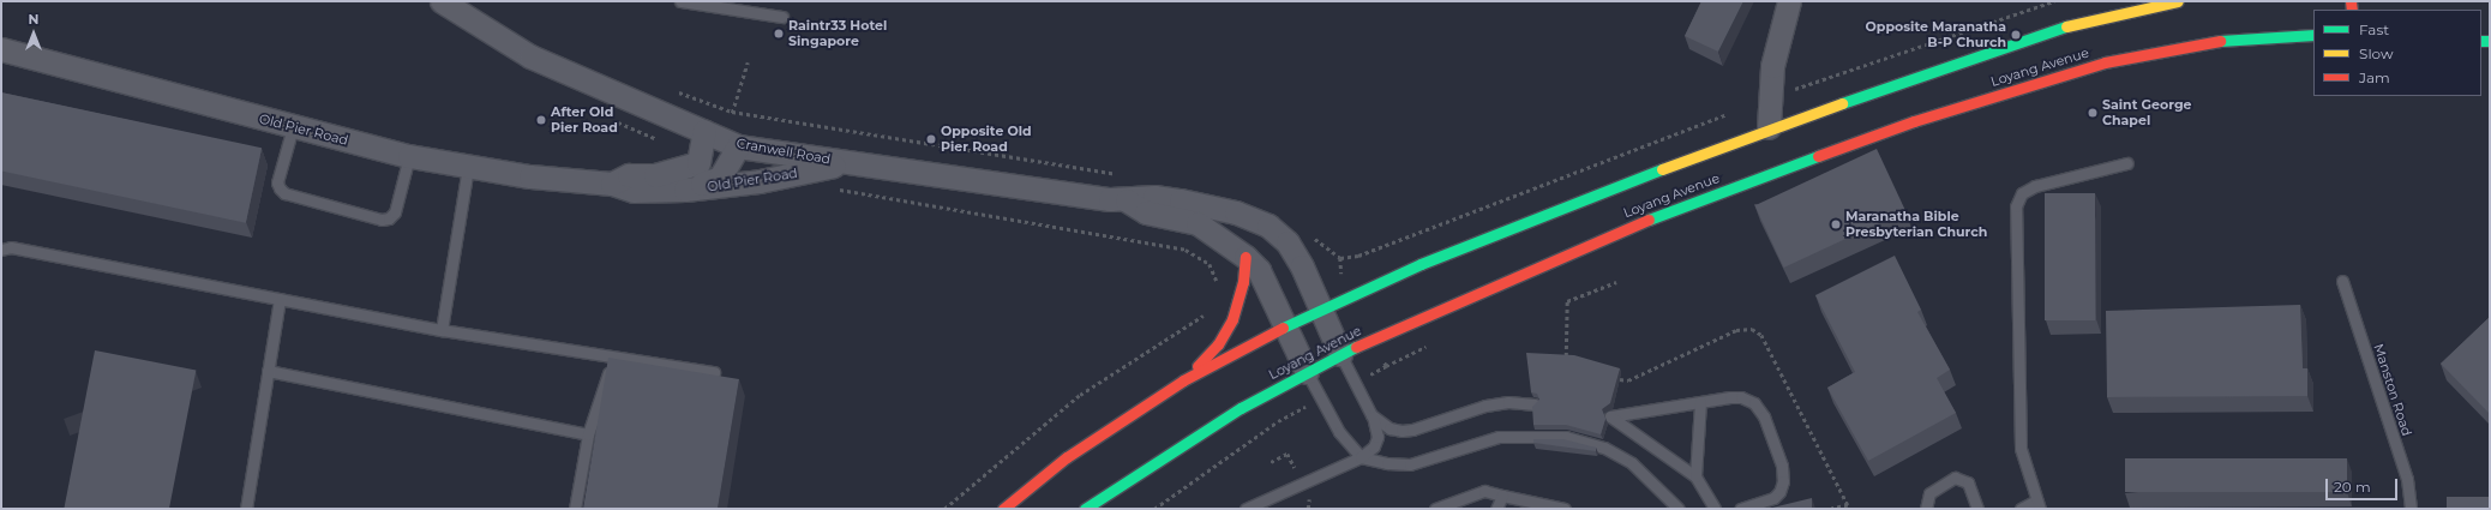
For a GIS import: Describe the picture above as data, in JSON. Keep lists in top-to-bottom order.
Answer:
{
  "streets": {
    "main road": ["Loyang Avenue"],
    "street": ["Old Pier Road", "Cranwell Road"],
    "lane": ["Manston Road"]
  },
  "crossings": [
    ["Loyang Avenue", "Cranwell Road"],
    ["Old Pier Road", "Cranwell Road"]
  ],
  "places": [
    "Raintr33 Hotel Singapore",
    "Opposite Maranatha B-P Church",
    "Saint George Chapel",
    "After Old Pier Road",
    "Opposite Old Pier Road",
    "Maranatha Bible Presbyterian Church"
  ],
  "legend": ["Fast", "Slow", "Jam"],
  "scale_bar": "20 m",
  "north": "top"
}
